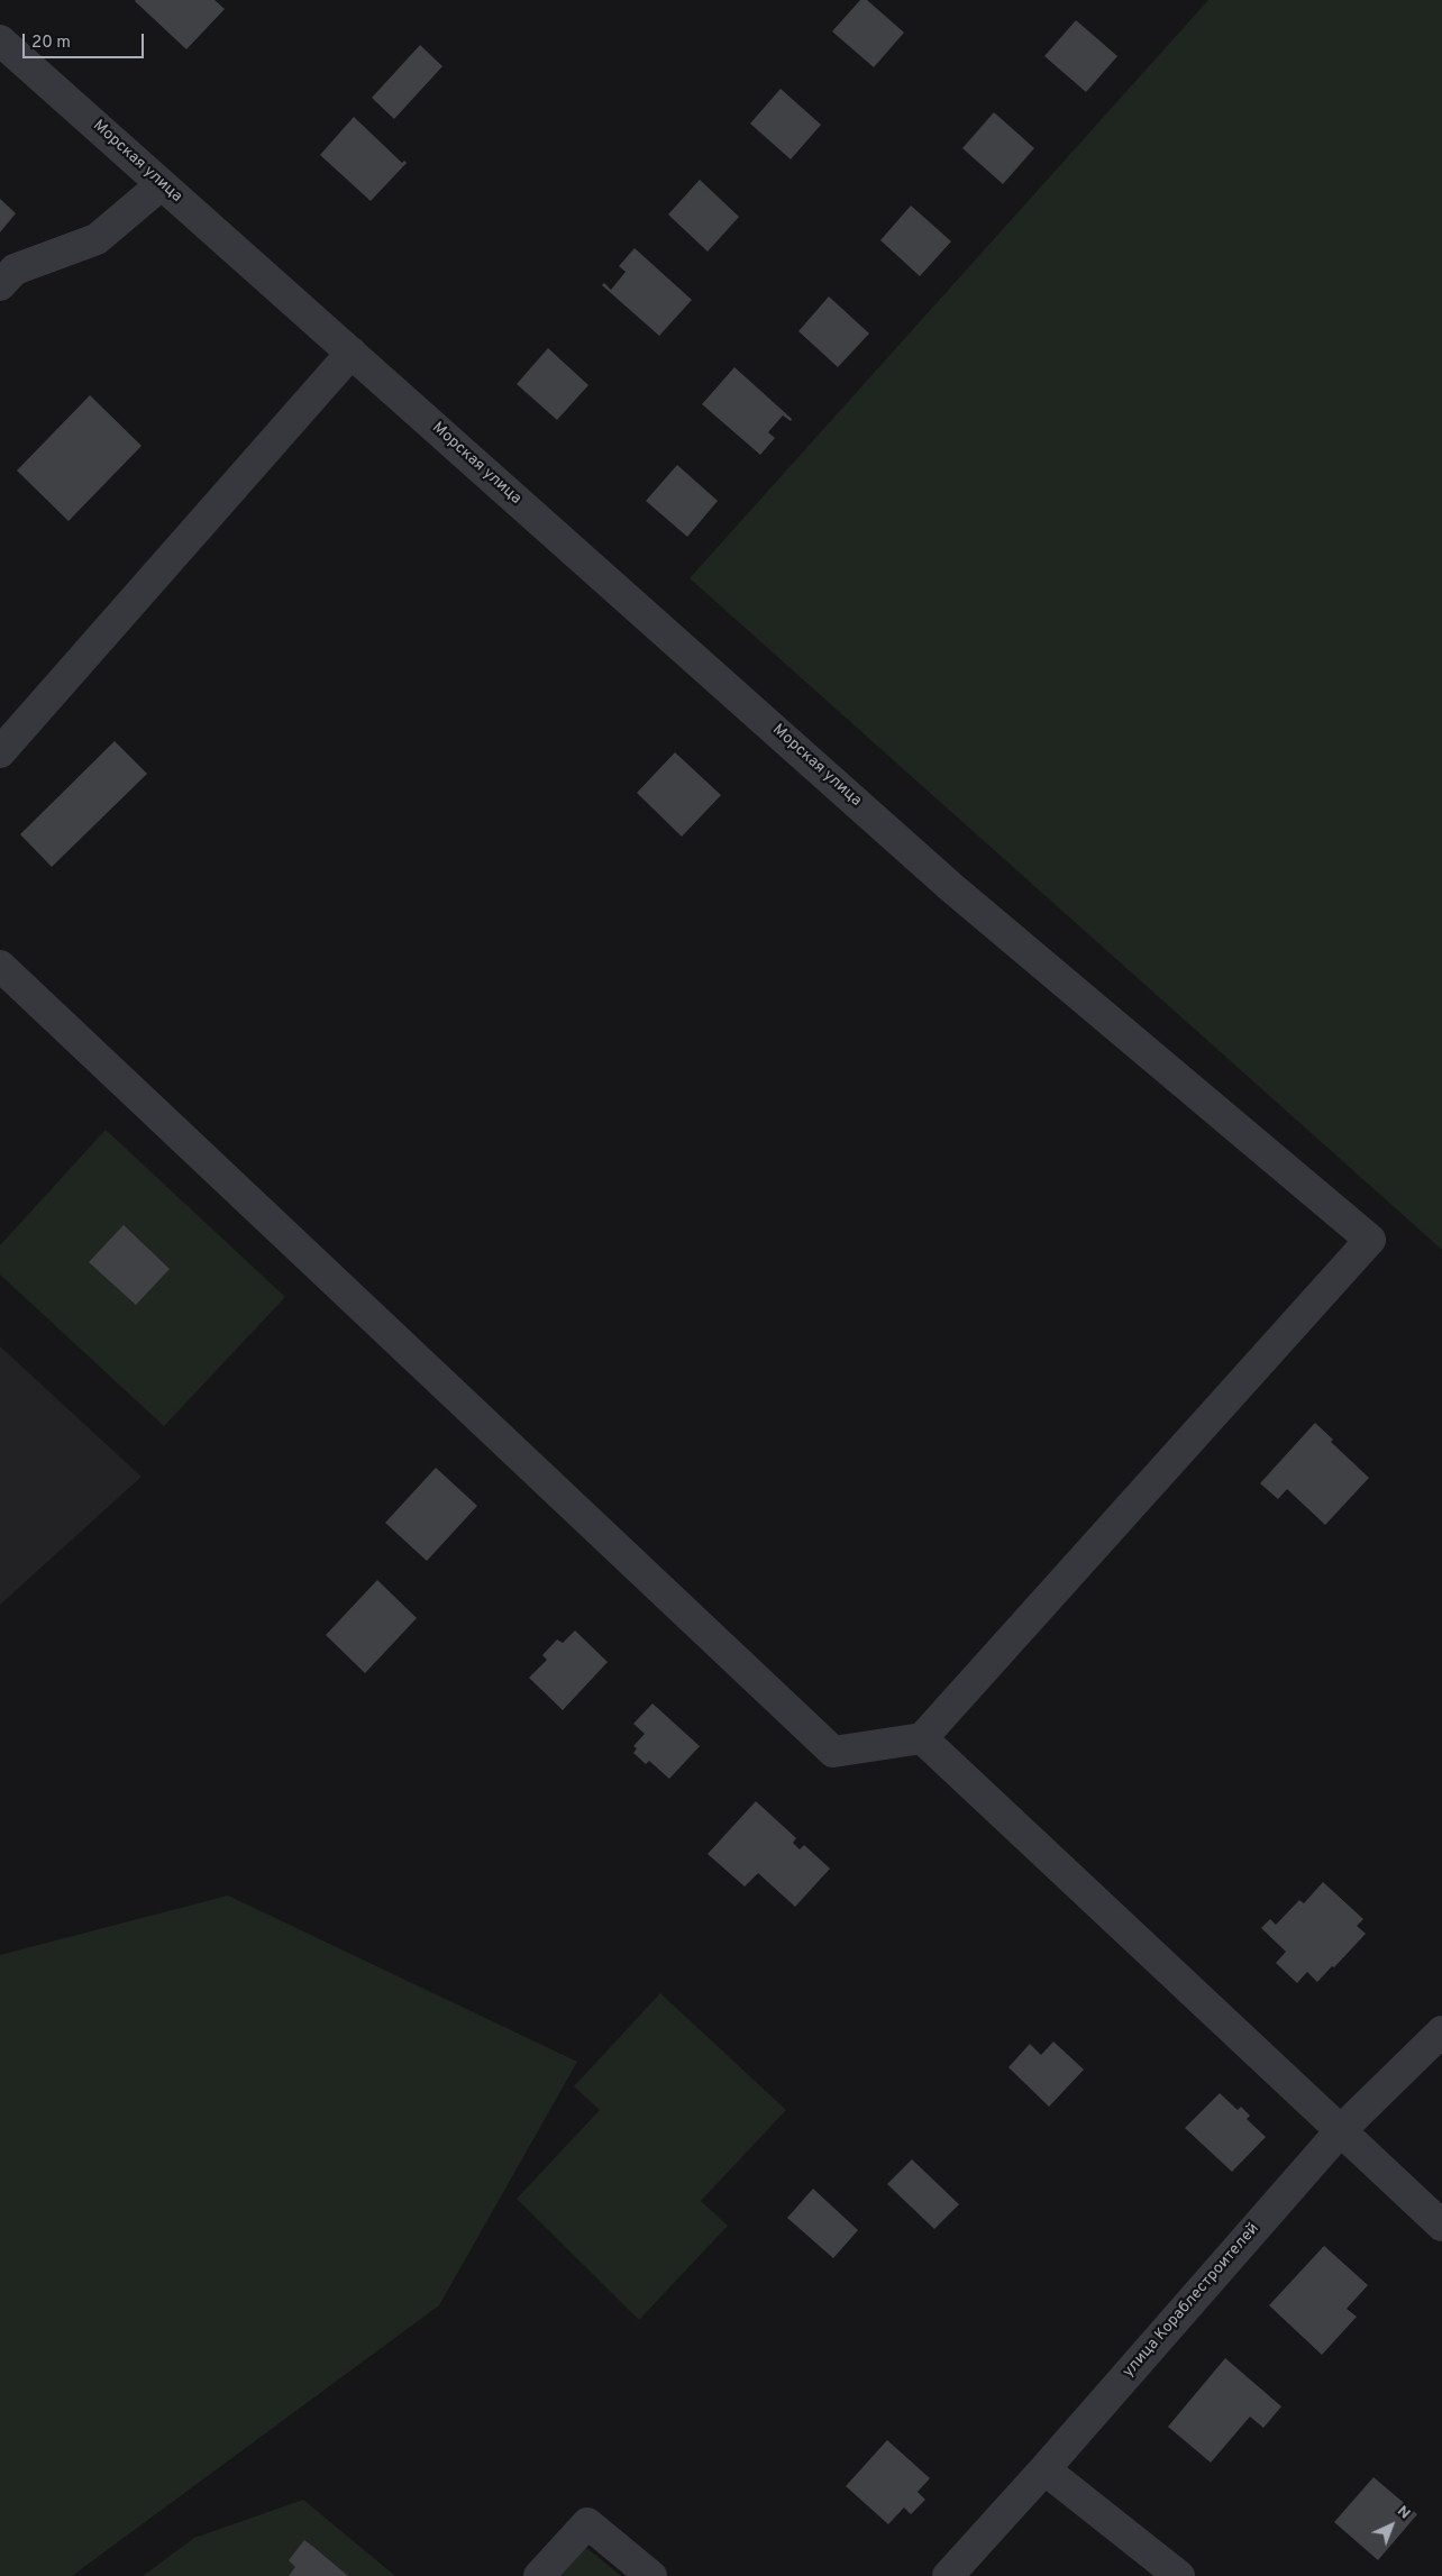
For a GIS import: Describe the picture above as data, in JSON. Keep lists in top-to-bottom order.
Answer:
{
  "streets": {
    "street": ["Морская улица", "улица Кораблестроителей"]
  },
  "scale_bar": "20 m",
  "north": "top right"
}
